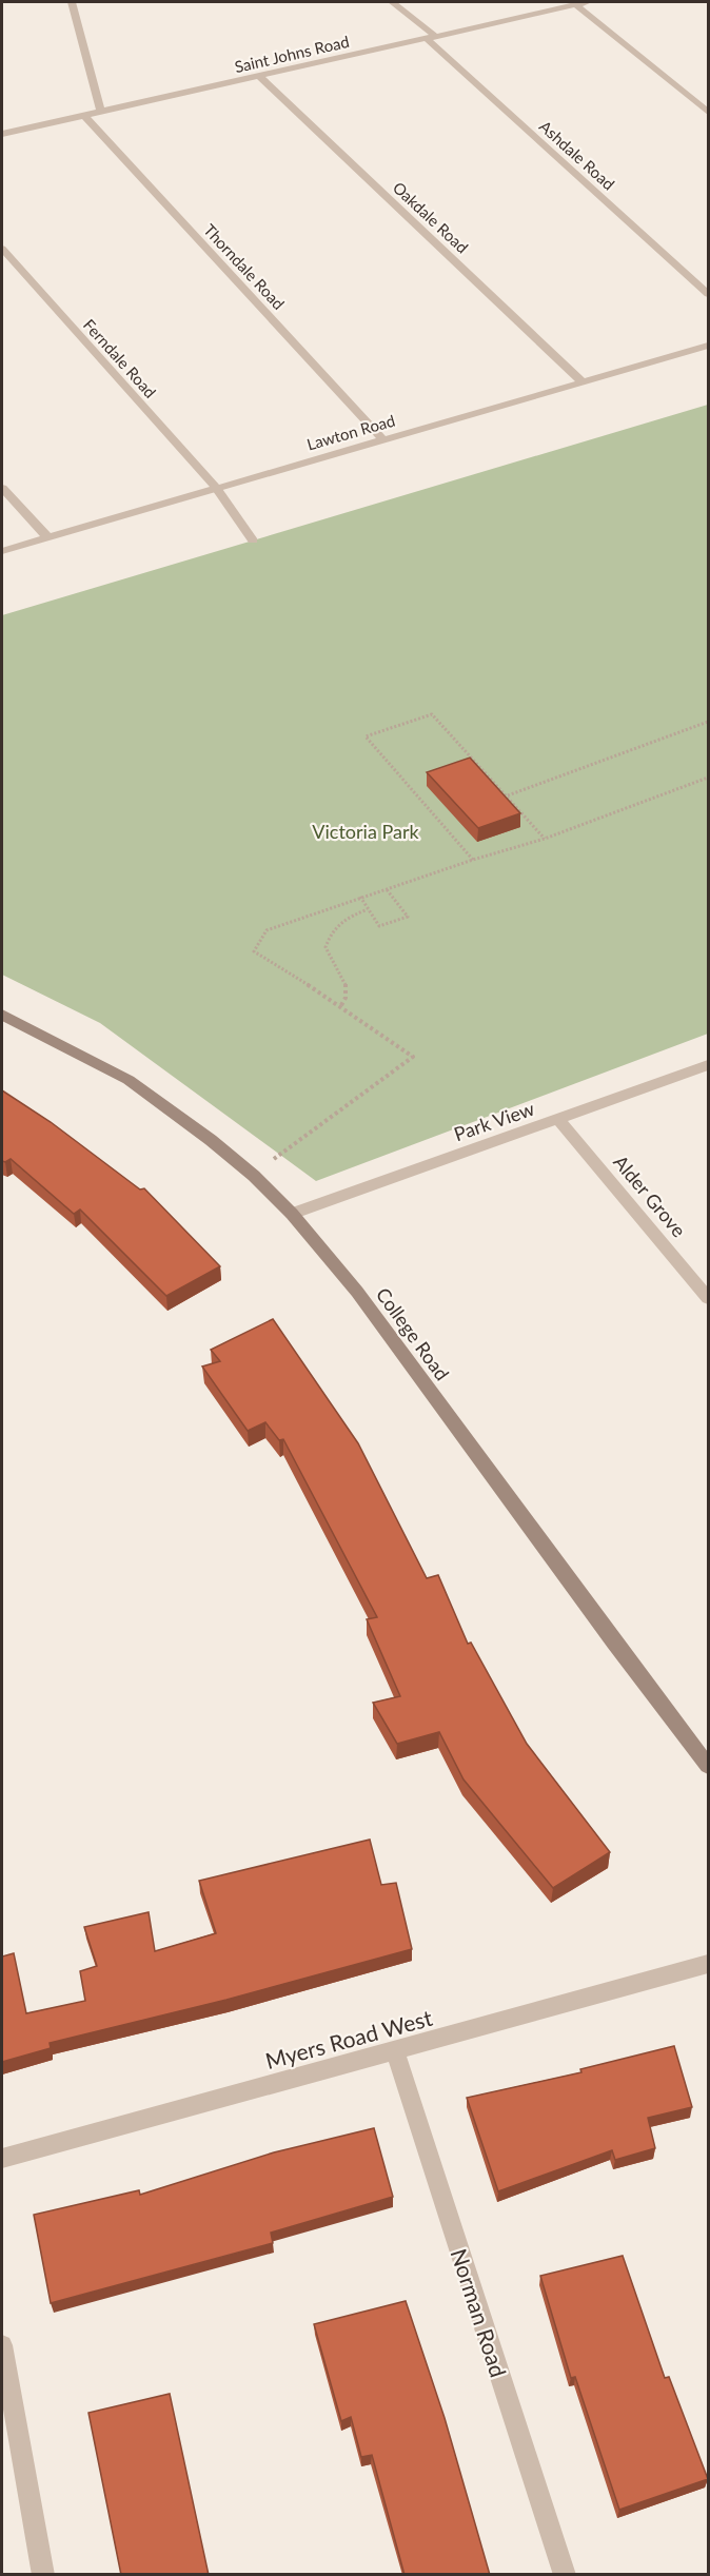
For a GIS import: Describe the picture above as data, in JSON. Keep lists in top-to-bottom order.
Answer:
{
  "streets": {
    "street": [
      "Saint Johns Road",
      "Ashdale Road",
      "Oakdale Road",
      "Thorndale Road",
      "Ferndale Road",
      "Lawton Road",
      "Park View",
      "Alder Grove",
      "College Road",
      "Myers Road West",
      "Norman Road"
    ]
  },
  "crossings": [
    ["Saint Johns Road", "Ashdale Road"],
    ["Saint Johns Road", "Oakdale Road"],
    ["Saint Johns Road", "Thorndale Road"],
    ["Oakdale Road", "Lawton Road"],
    ["Thorndale Road", "Lawton Road"],
    ["Ferndale Road", "Lawton Road"],
    ["Park View", "Alder Grove"],
    ["Park View", "College Road"],
    ["Myers Road West", "Norman Road"]
  ],
  "parks": ["Victoria Park"]
}
